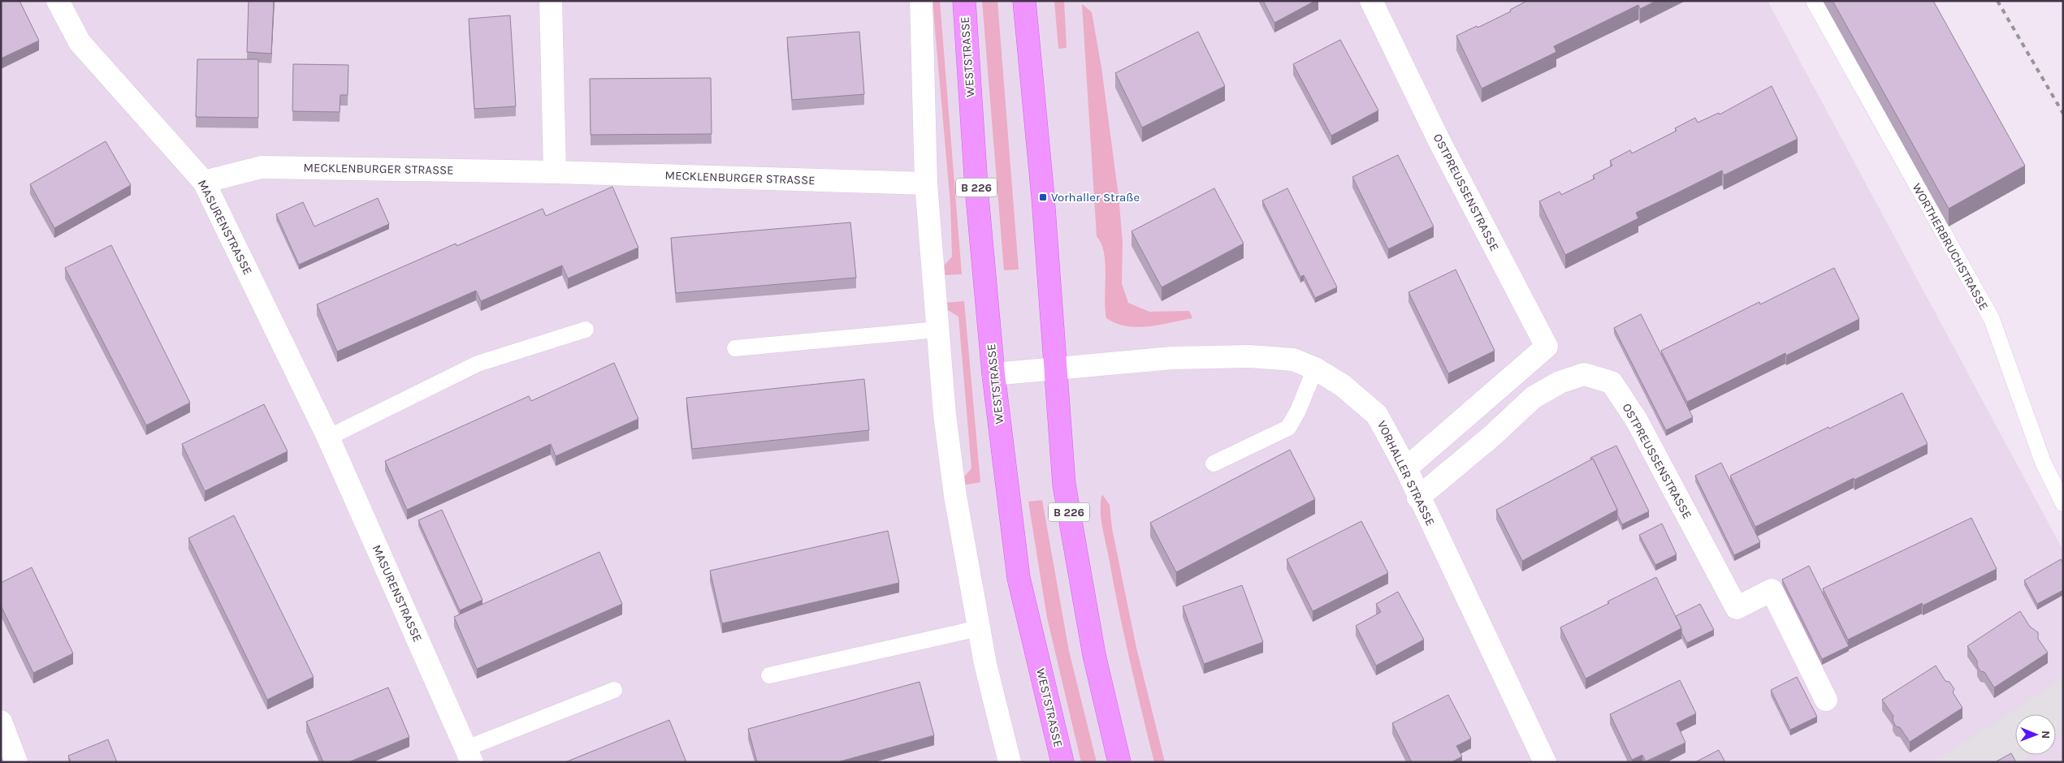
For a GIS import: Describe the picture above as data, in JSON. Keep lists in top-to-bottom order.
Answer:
{
  "streets": {
    "main road": ["WESTSTRASSE", "B 226"],
    "street": [
      "MECKLENBURGER STRASSE",
      "OSTPREUSSENSTRASSE",
      "MASURENSTRASSE",
      "VORHALLER STRASSE"
    ],
    "lane": ["WORTHERBRUCHSTRASSE"]
  },
  "crossings": [
    ["WESTSTRASSE", "VORHALLER STRASSE"],
    ["MECKLENBURGER STRASSE", "MASURENSTRASSE"],
    ["B 226", "VORHALLER STRASSE"],
    ["OSTPREUSSENSTRASSE", "VORHALLER STRASSE"]
  ],
  "places": {
    "transit": ["Vorhaller Straße"]
  },
  "north": "right"
}
